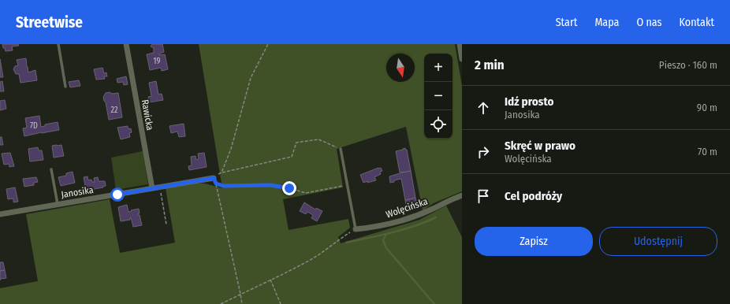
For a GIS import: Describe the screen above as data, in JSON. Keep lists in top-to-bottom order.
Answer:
{
  "streets": {
    "street": ["Rawicka", "Janosika", "Wolęcińska"]
  },
  "crossings": [
    ["Rawicka", "Janosika"]
  ],
  "house_numbers": ["19", "22", "7D"],
  "north": "bottom",
  "page": {
    "header": "Streetwise",
    "nav": [
      "Start",
      "Mapa",
      "O nas",
      "Kontakt"
    ],
    "heading": ["2 min", "Pieszo · 160 m"],
    "map_buttons": ["+", "−"],
    "list": [
      ["Idź prosto", "Janosika", "90 m"],
      ["Skręć w prawo", "Wolęcińska", "70 m"],
      "Cel podróży"
    ],
    "buttons": ["Zapisz", "Udostępnij"]
  }
}
